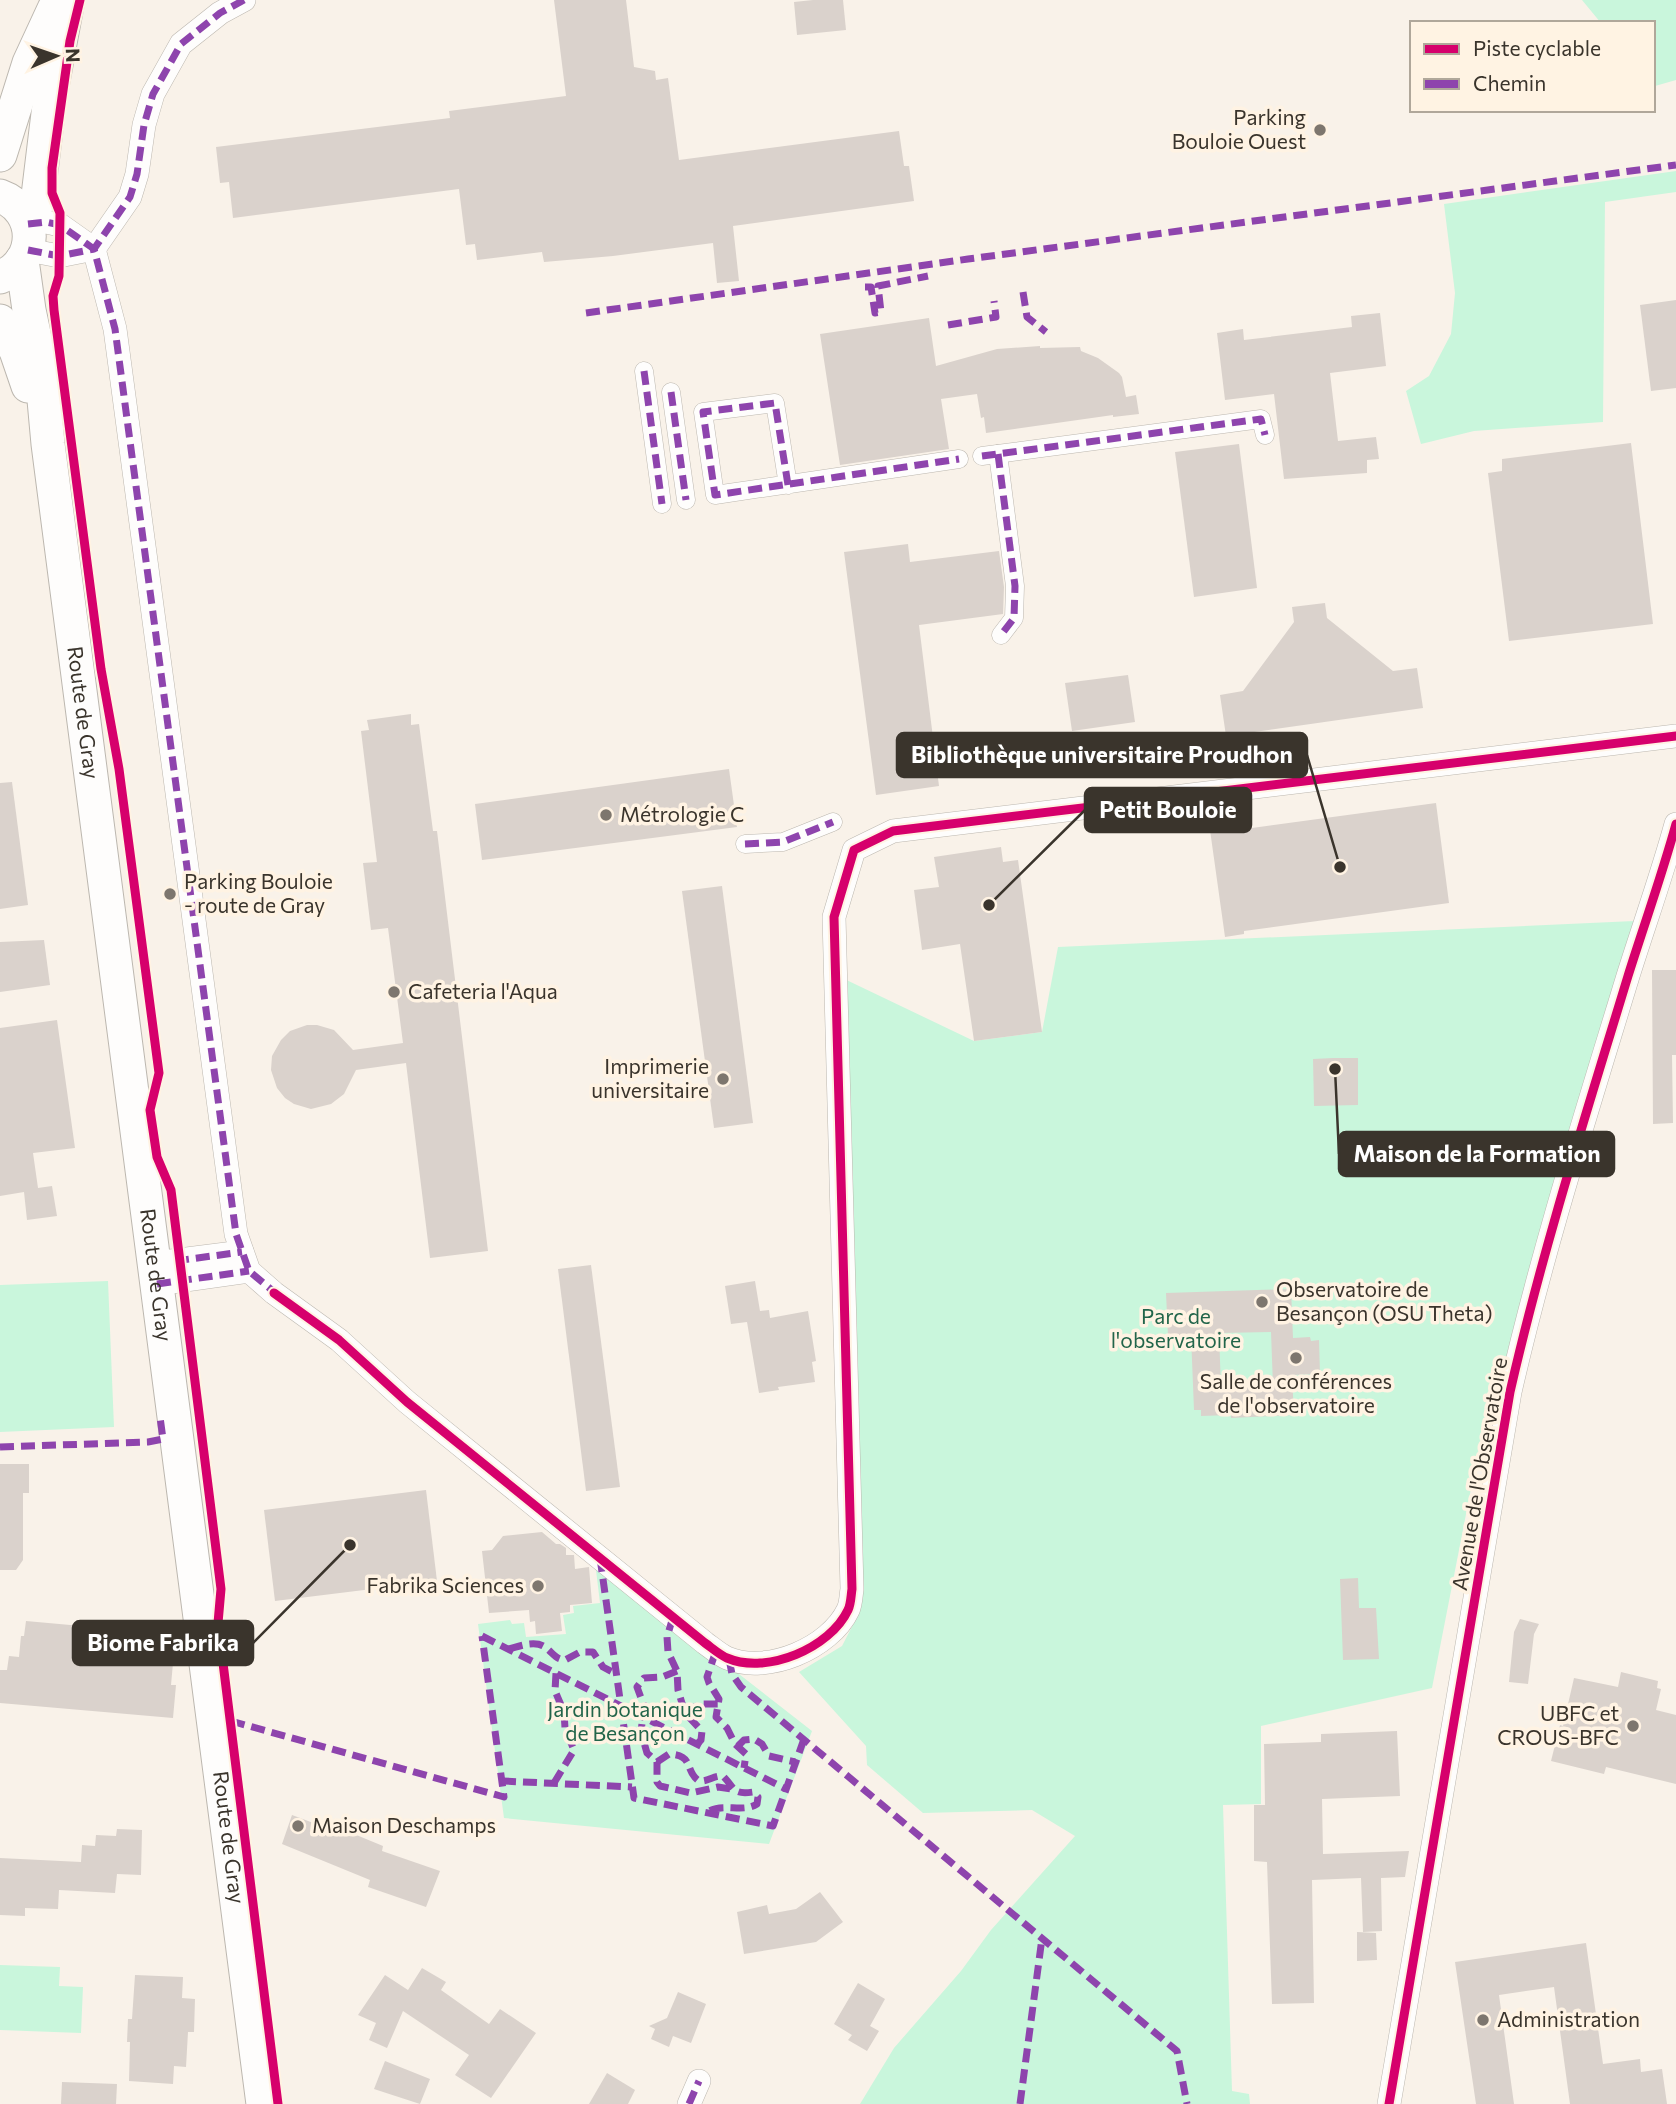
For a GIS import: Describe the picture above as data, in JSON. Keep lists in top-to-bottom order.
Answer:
{
  "streets": {
    "main road": ["Route de Gray"],
    "street": ["Avenue de l'Observatoire"]
  },
  "parks": ["Parc de l'observatoire", "Jardin botanique de Besançon"],
  "places": [
    "Parking Bouloie Ouest",
    "Métrologie C",
    "Bibliothèque universitaire Proudhon",
    "Parking Bouloie - route de Gray",
    "Petit Bouloie",
    "Cafeteria l'Aqua",
    "Maison de la Formation",
    "Imprimerie universitaire",
    "Observatoire de Besançon (OSU Theta)",
    "Salle de conférences de l'observatoire",
    "Biome Fabrika",
    "Fabrika Sciences",
    "UBFC et CROUS-BFC",
    "Maison Deschamps",
    "Administration"
  ],
  "legend": ["Piste cyclable", "Chemin"],
  "north": "right"
}
